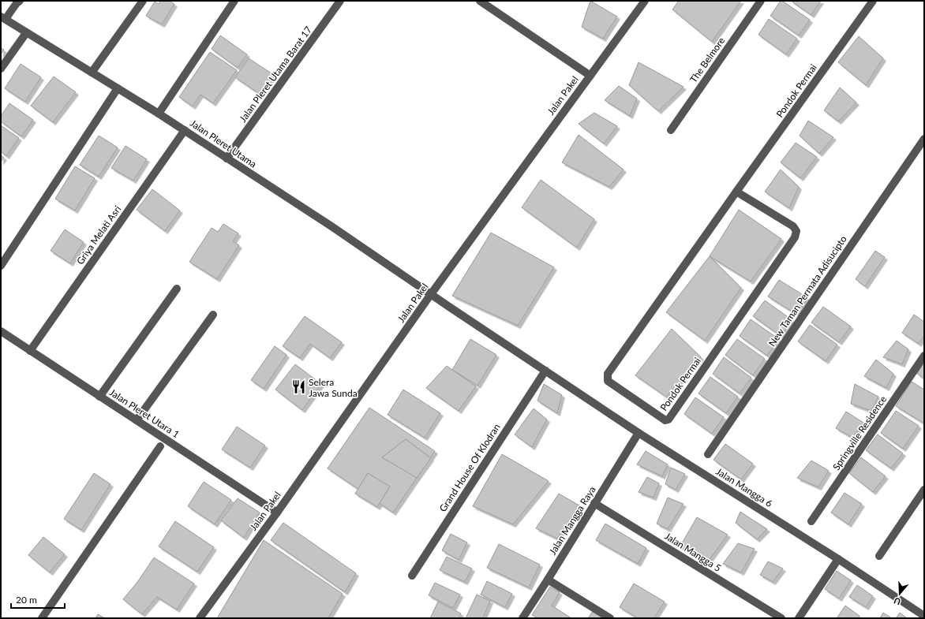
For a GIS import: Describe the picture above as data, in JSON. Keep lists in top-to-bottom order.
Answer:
{
  "streets": {
    "street": [
      "The Belmore",
      "Jalan Pleret Utama Barat 17",
      "Pondok Permai",
      "Jalan Pakel",
      "Jalan Pleret Utama",
      "Griya Melati Asri",
      "New Taman Permata Adisucipto",
      "Jalan Pleret Utara 1",
      "Springville Residence",
      "Grand House Of Klodran",
      "Jalan Mangga 6",
      "Jalan Mangga Raya",
      "Jalan Mangga 5"
    ]
  },
  "crossings": [
    ["Jalan Pleret Utama Barat 17", "Jalan Pleret Utama"],
    ["Jalan Pakel", "Jalan Pleret Utama"],
    ["Jalan Pakel", "Jalan Pleret Utara 1"],
    ["Jalan Pleret Utama", "Griya Melati Asri"],
    ["Jalan Pleret Utama", "Grand House Of Klodran"],
    ["Jalan Pleret Utama", "Jalan Mangga 6"],
    ["Griya Melati Asri", "Jalan Pleret Utara 1"],
    ["Grand House Of Klodran", "Jalan Mangga 6"],
    ["Jalan Mangga 6", "Jalan Mangga Raya"],
    ["Jalan Mangga Raya", "Jalan Mangga 5"]
  ],
  "places": {
    "restaurant": ["Selera Jawa Sunda"]
  },
  "scale_bar": "20 m",
  "north": "bottom"
}
